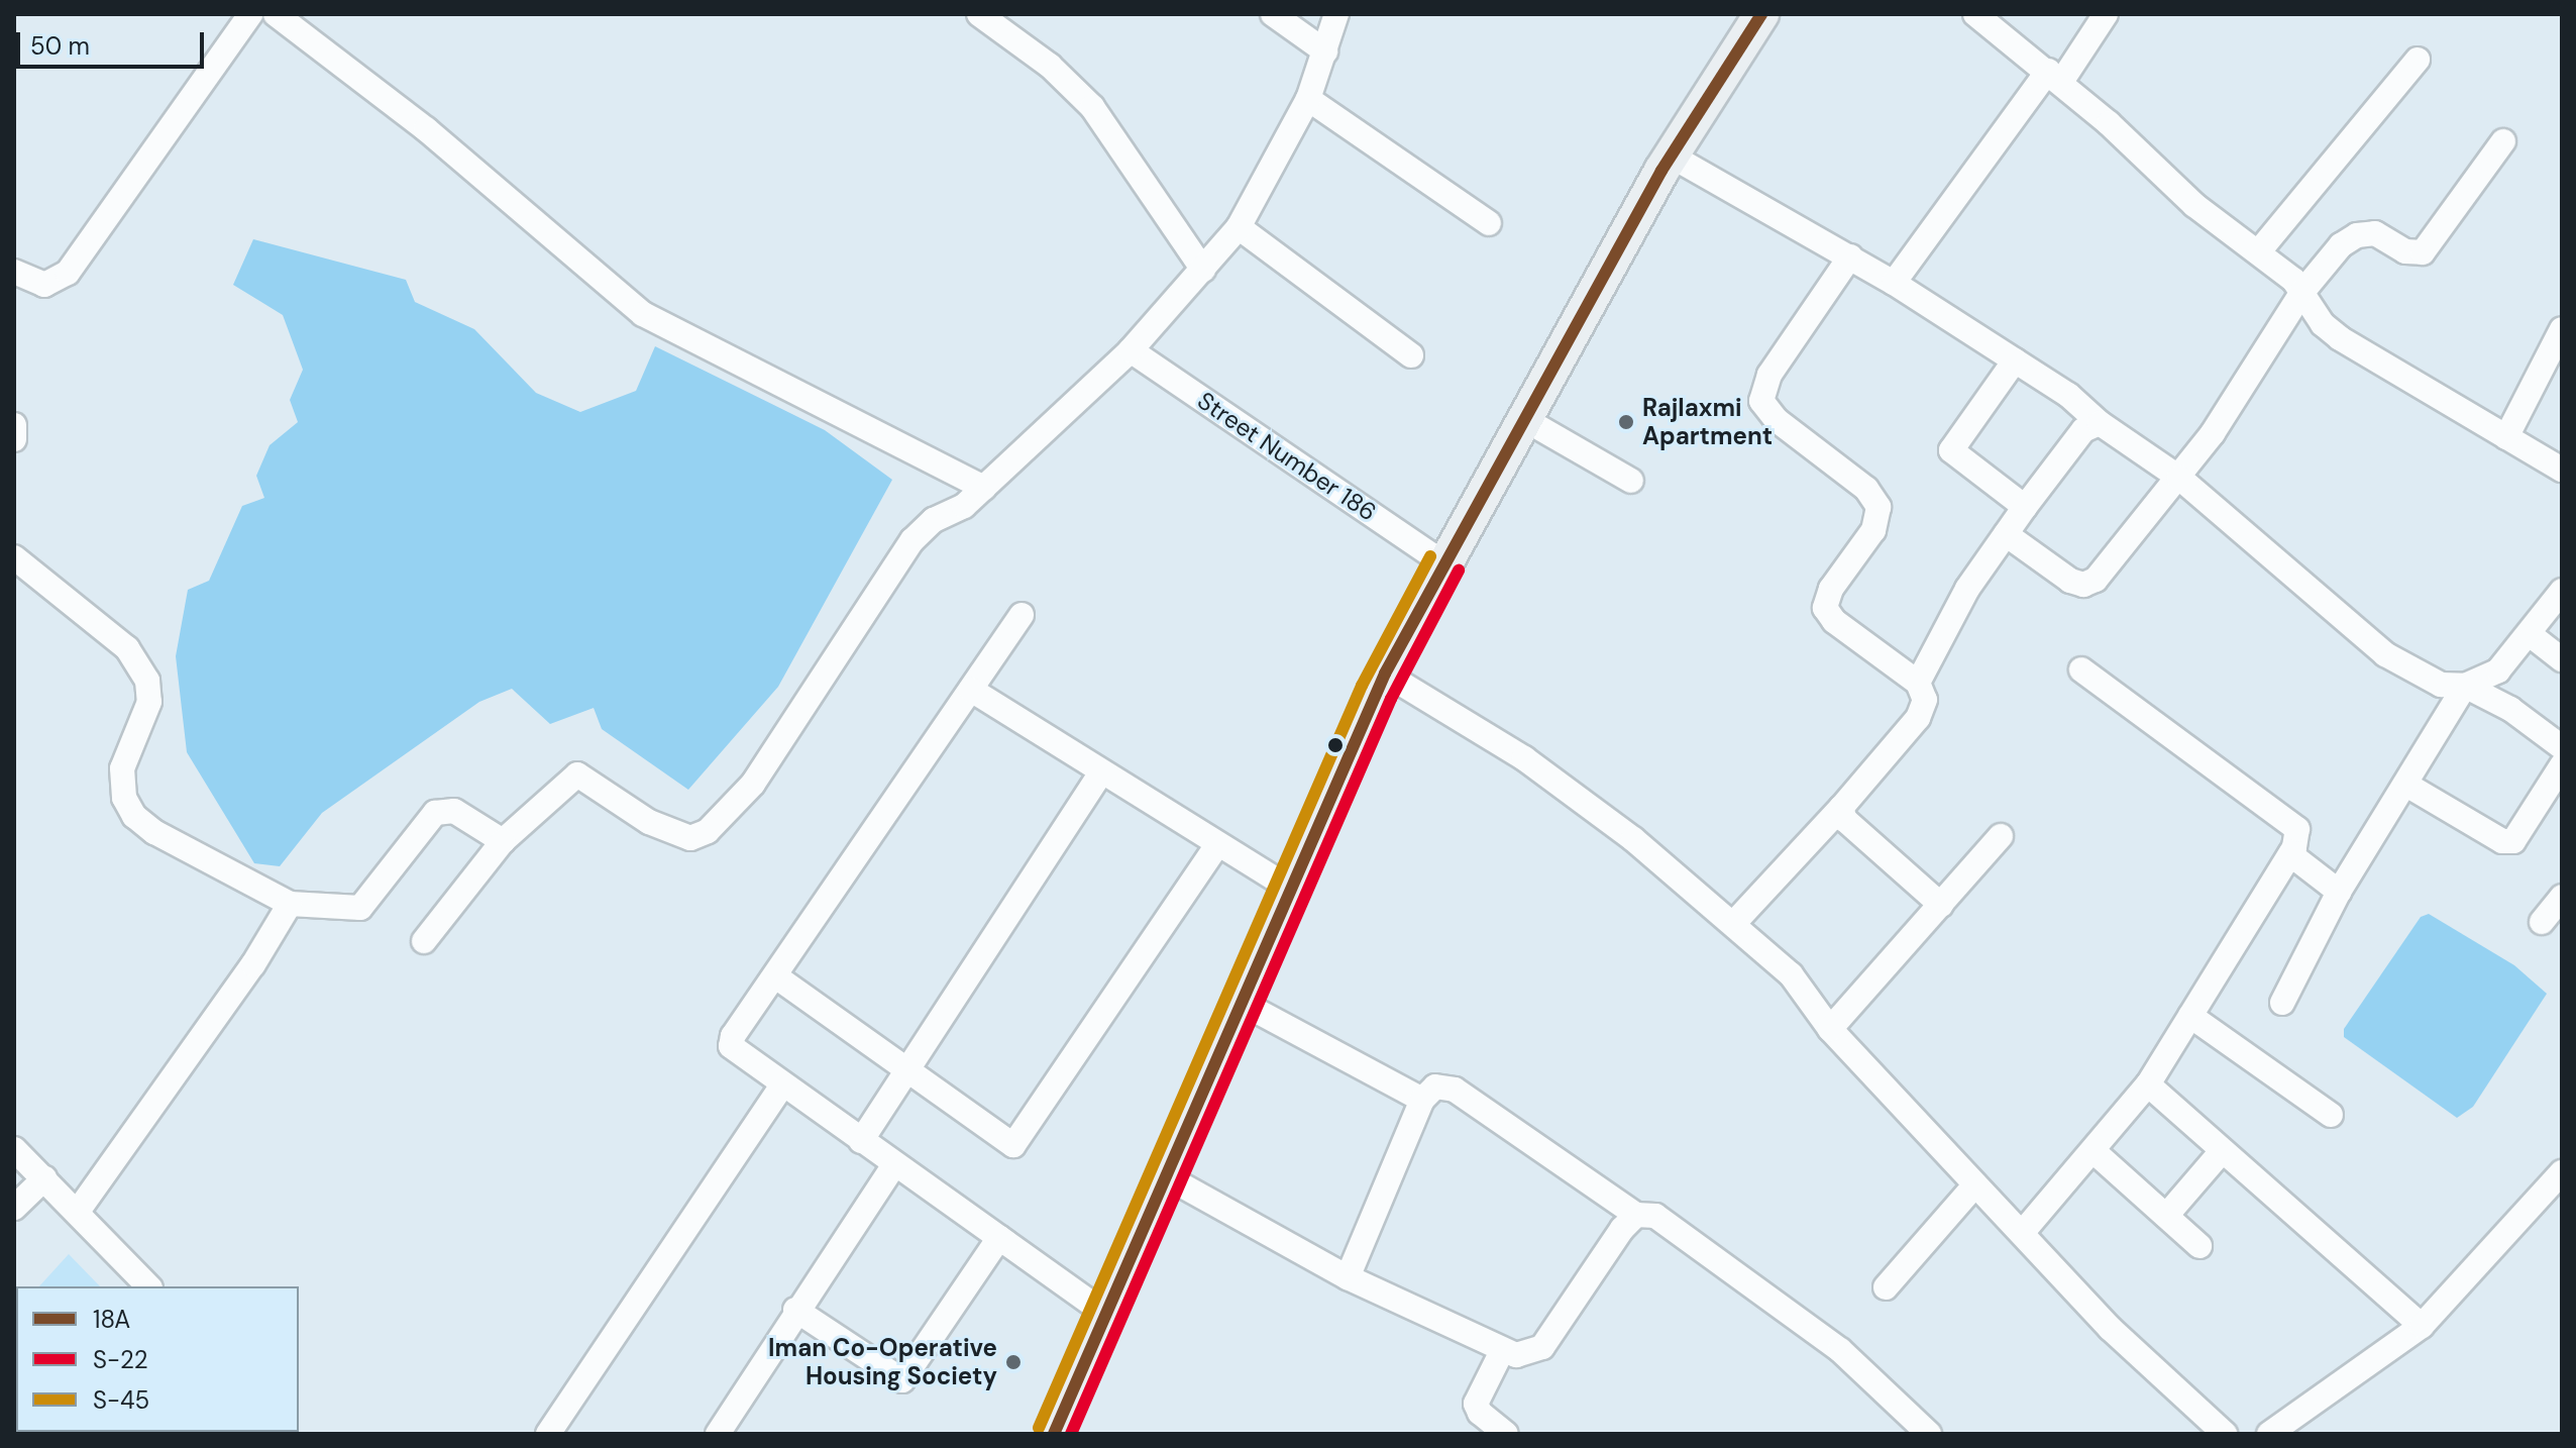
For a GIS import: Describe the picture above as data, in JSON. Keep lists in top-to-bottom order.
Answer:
{
  "streets": {
    "street": ["Street Number 186"]
  },
  "places": ["Rajlaxmi Apartment", "Iman Co-Operative Housing Society"],
  "lines": ["transit line 18A", "transit line S-45", "transit line S-22"],
  "legend": ["18A", "S-22", "S-45"],
  "scale_bar": "50 m"
}
